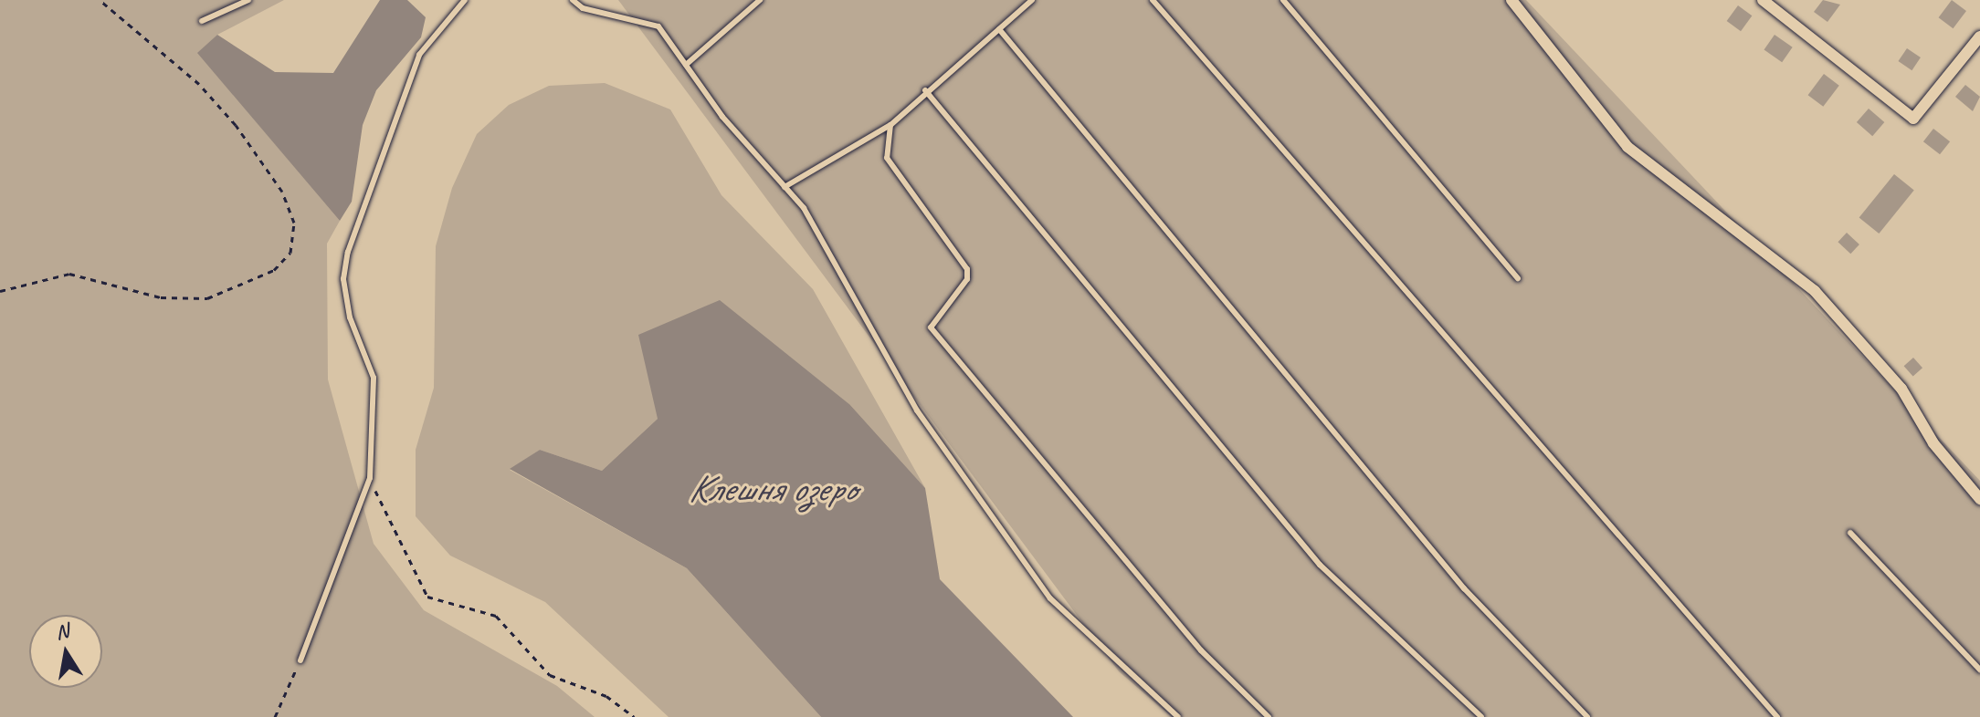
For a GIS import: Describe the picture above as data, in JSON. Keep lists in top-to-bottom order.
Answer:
{
  "water": ["Клешня озеро"],
  "north": "top"
}
